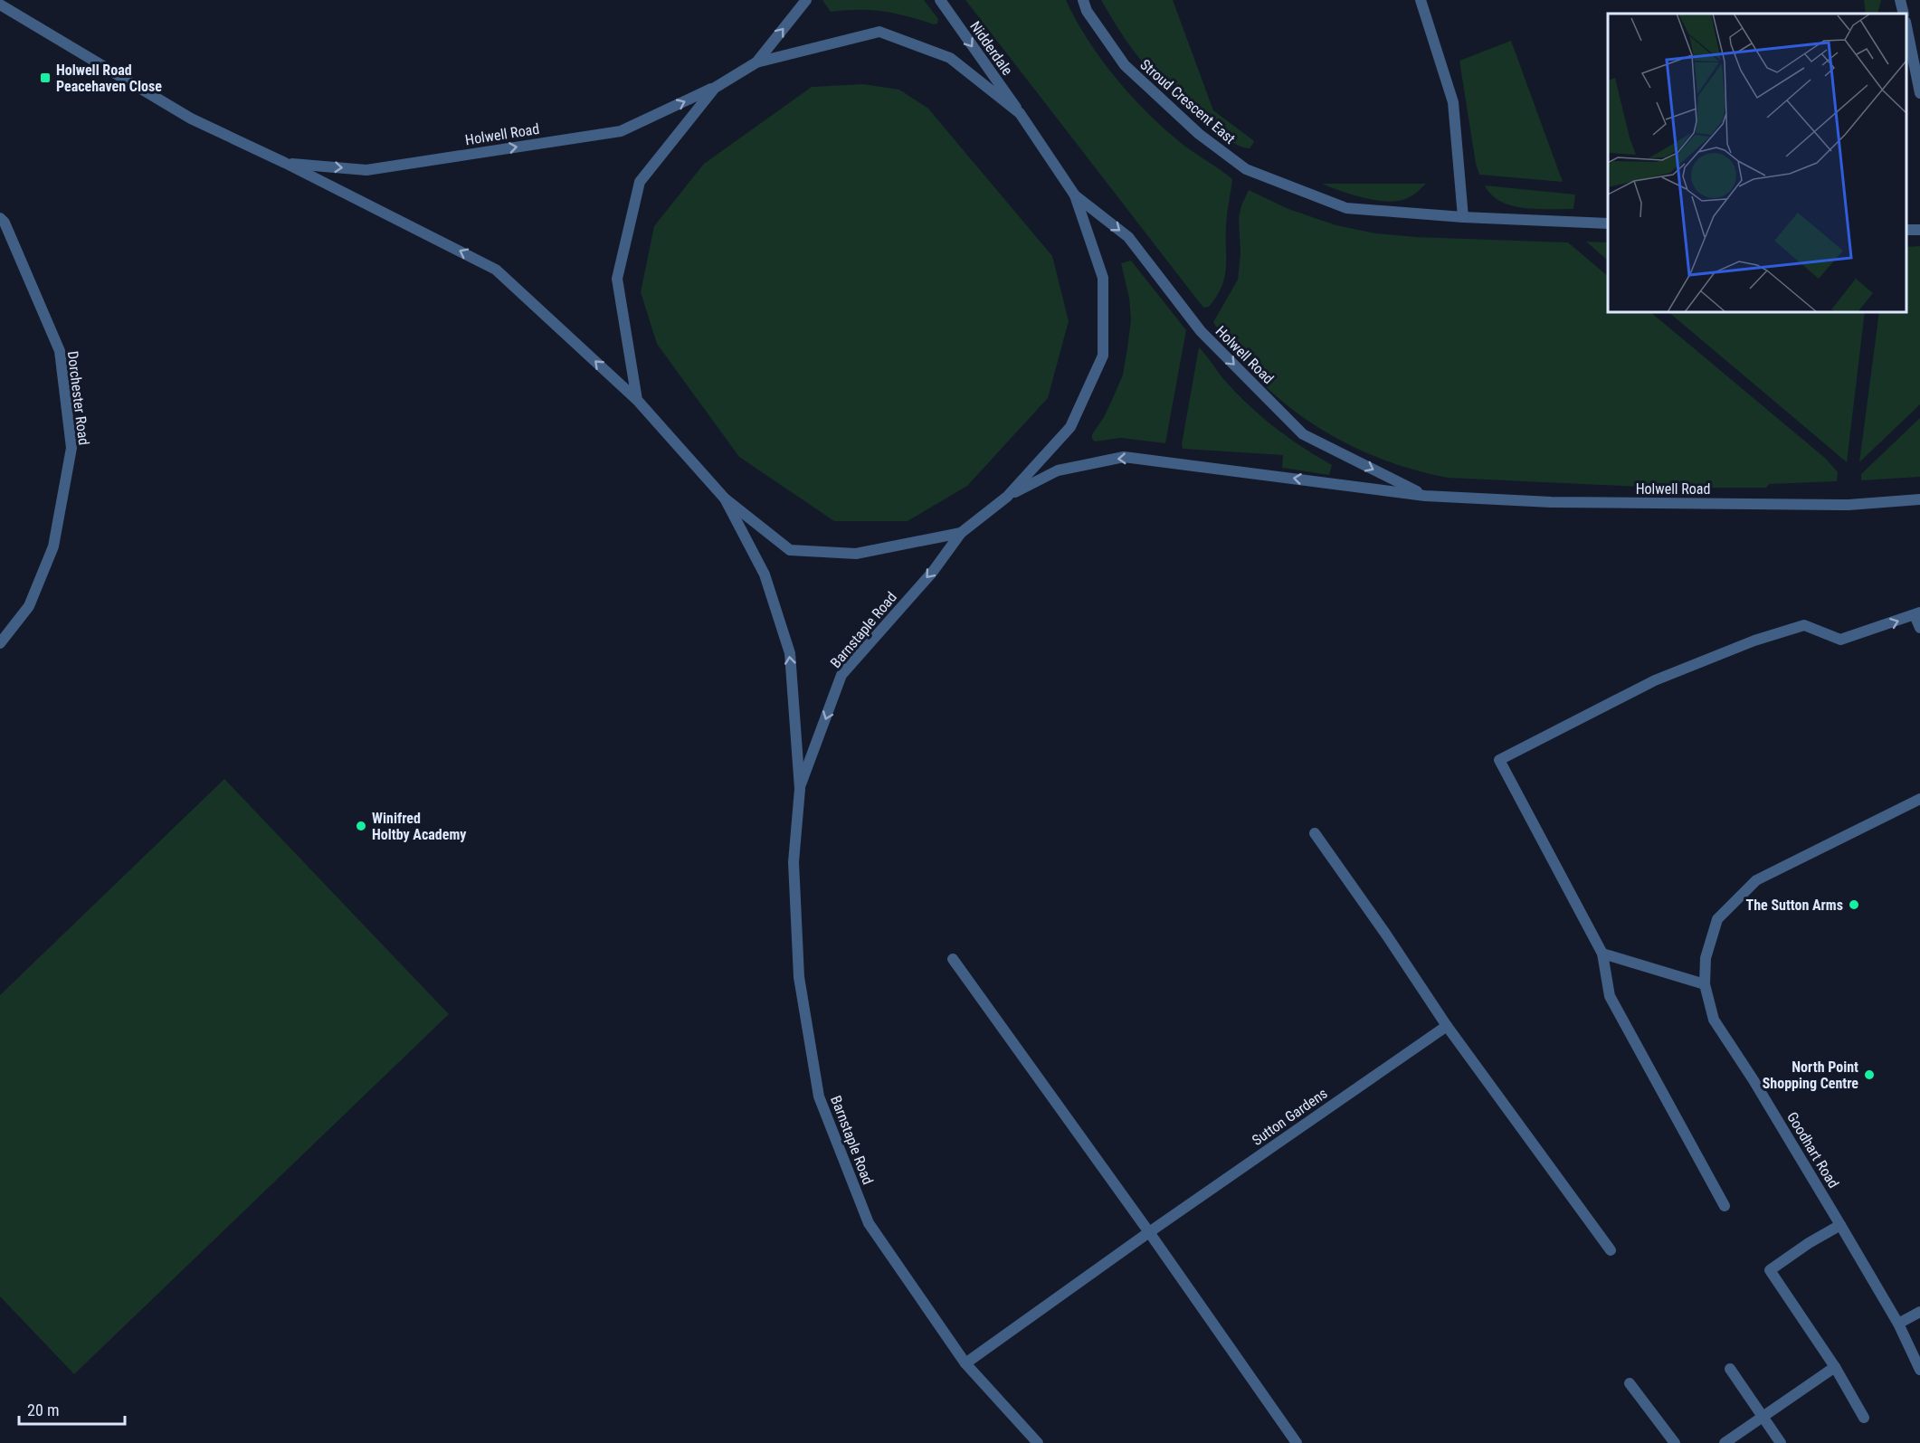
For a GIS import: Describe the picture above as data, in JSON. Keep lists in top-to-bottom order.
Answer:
{
  "streets": {
    "street": [
      "Nidderdale",
      "Stroud Crescent East",
      "Holwell Road",
      "Dorchester Road",
      "Barnstaple Road",
      "Sutton Gardens",
      "Goodhart Road"
    ]
  },
  "crossings": [
    ["Nidderdale", "Holwell Road"],
    ["Holwell Road", "Barnstaple Road"],
    ["Barnstaple Road", "Sutton Gardens"]
  ],
  "one_way": ["Nidderdale"],
  "places": {
    "transit": ["Holwell Road Peacehaven Close"],
    "other": ["Winifred Holtby Academy", "The Sutton Arms", "North Point Shopping Centre"]
  },
  "scale_bar": "20 m"
}
